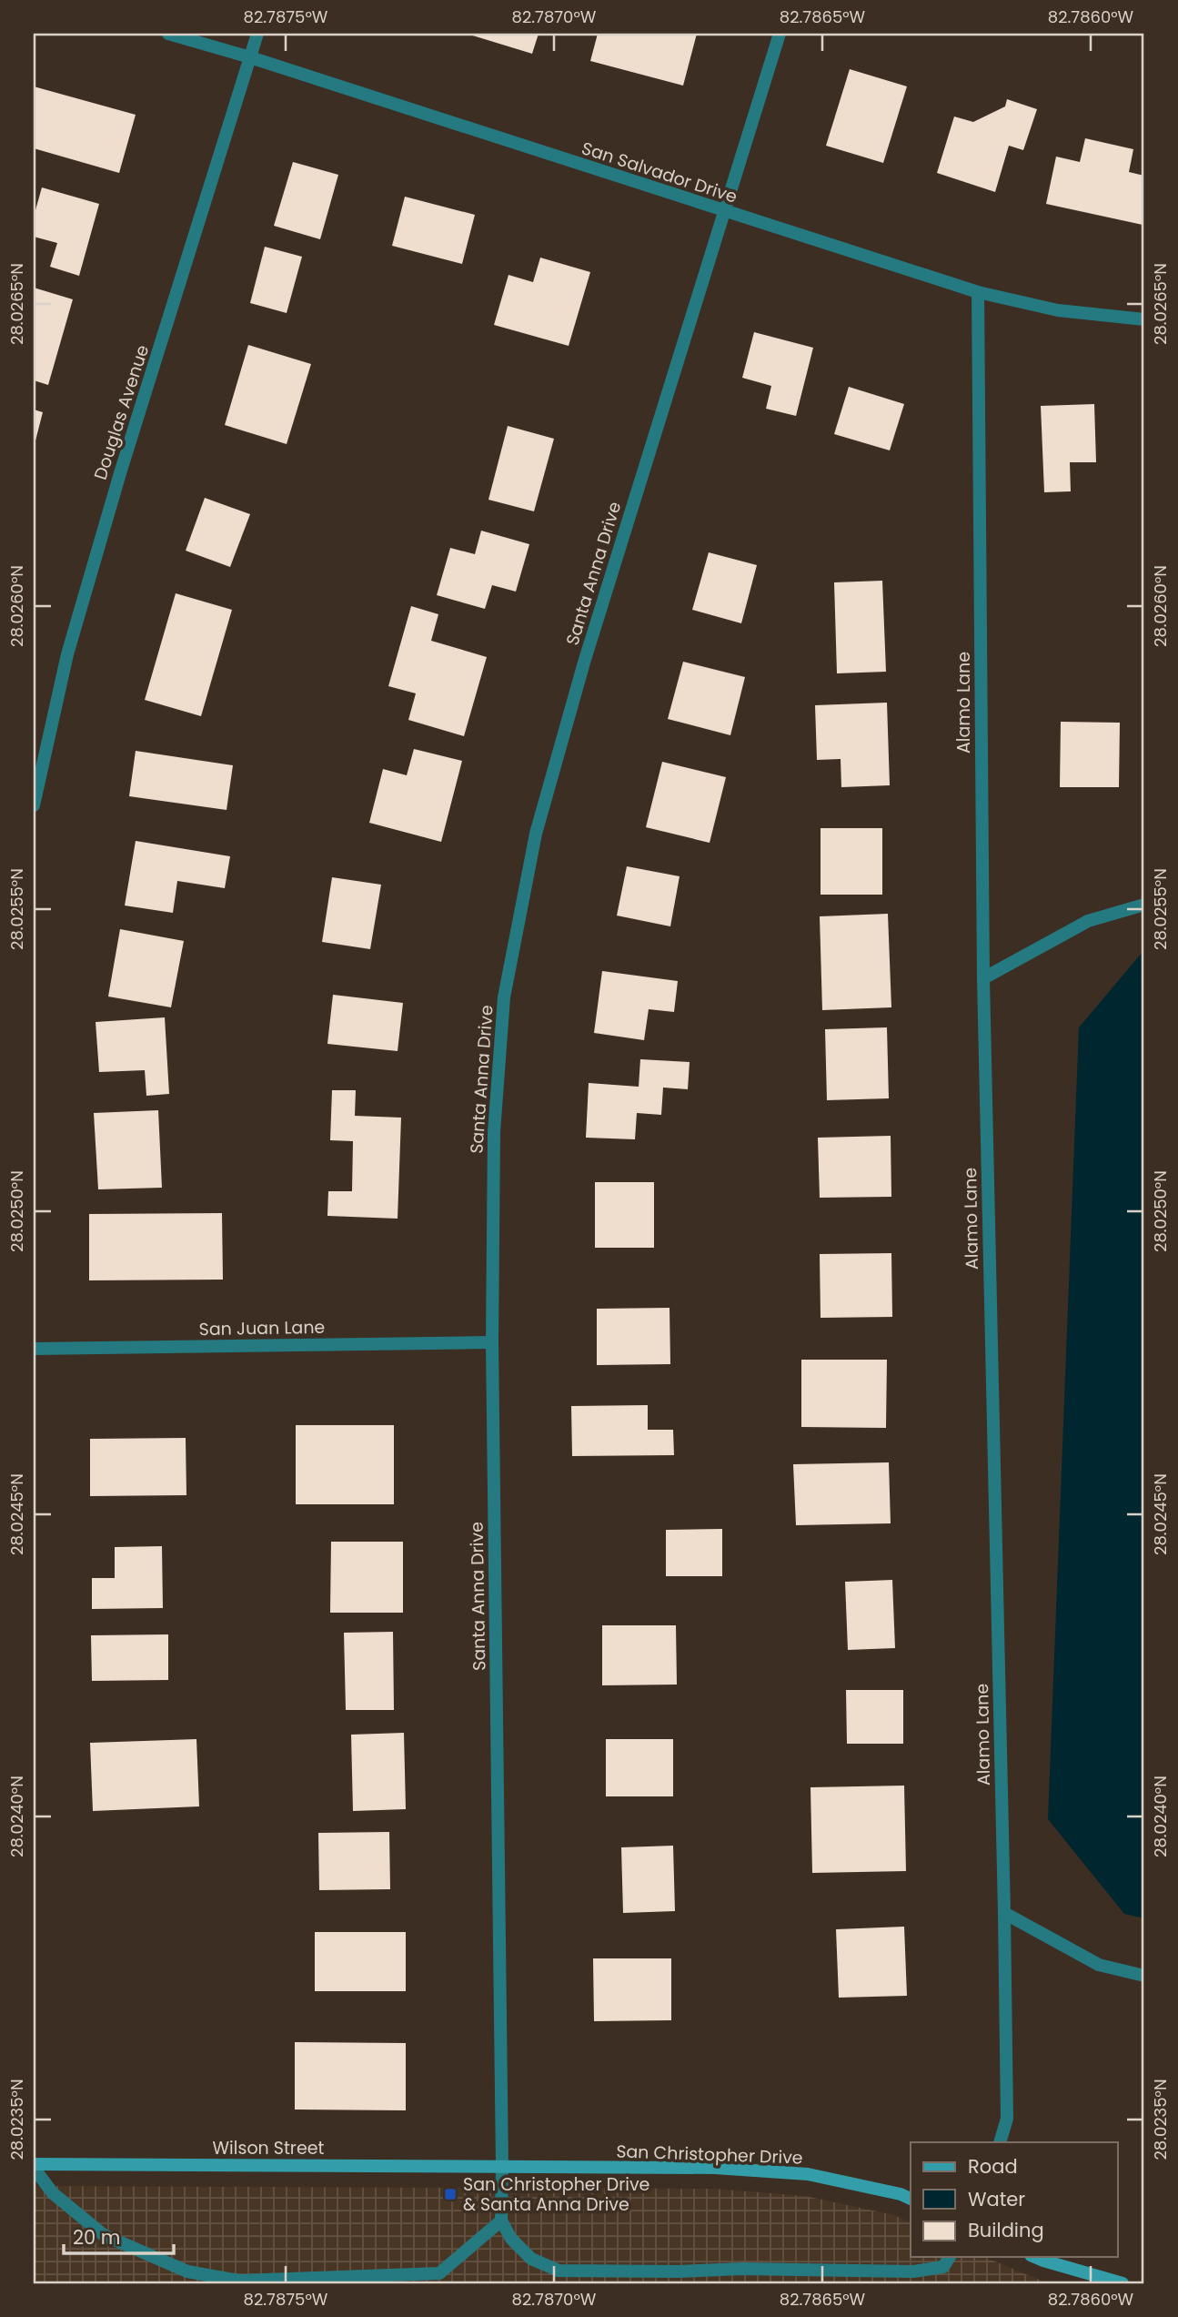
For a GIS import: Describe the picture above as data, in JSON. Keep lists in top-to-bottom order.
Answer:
{
  "streets": {
    "street": [
      "San Salvador Drive",
      "Douglas Avenue",
      "Santa Anna Drive",
      "Alamo Lane",
      "San Juan Lane",
      "Wilson Street",
      "San Christopher Drive"
    ]
  },
  "crossings": [
    ["San Salvador Drive", "Douglas Avenue"],
    ["San Salvador Drive", "Santa Anna Drive"],
    ["San Salvador Drive", "Alamo Lane"],
    ["Santa Anna Drive", "San Juan Lane"],
    ["Santa Anna Drive", "Wilson Street"],
    ["Santa Anna Drive", "San Christopher Drive"],
    ["Wilson Street", "San Christopher Drive"]
  ],
  "places": {
    "transit": ["San Christopher Drive & Santa Anna Drive"]
  },
  "legend": ["Road", "Water", "Building"],
  "scale_bar": "20 m",
  "coordinates": [
    "82.7875°W",
    "82.7870°W",
    "82.7865°W",
    "82.7860°W",
    "28.0265°N",
    "28.0260°N",
    "28.0255°N",
    "28.0250°N",
    "28.0245°N",
    "28.0240°N",
    "28.0235°N"
  ]
}
